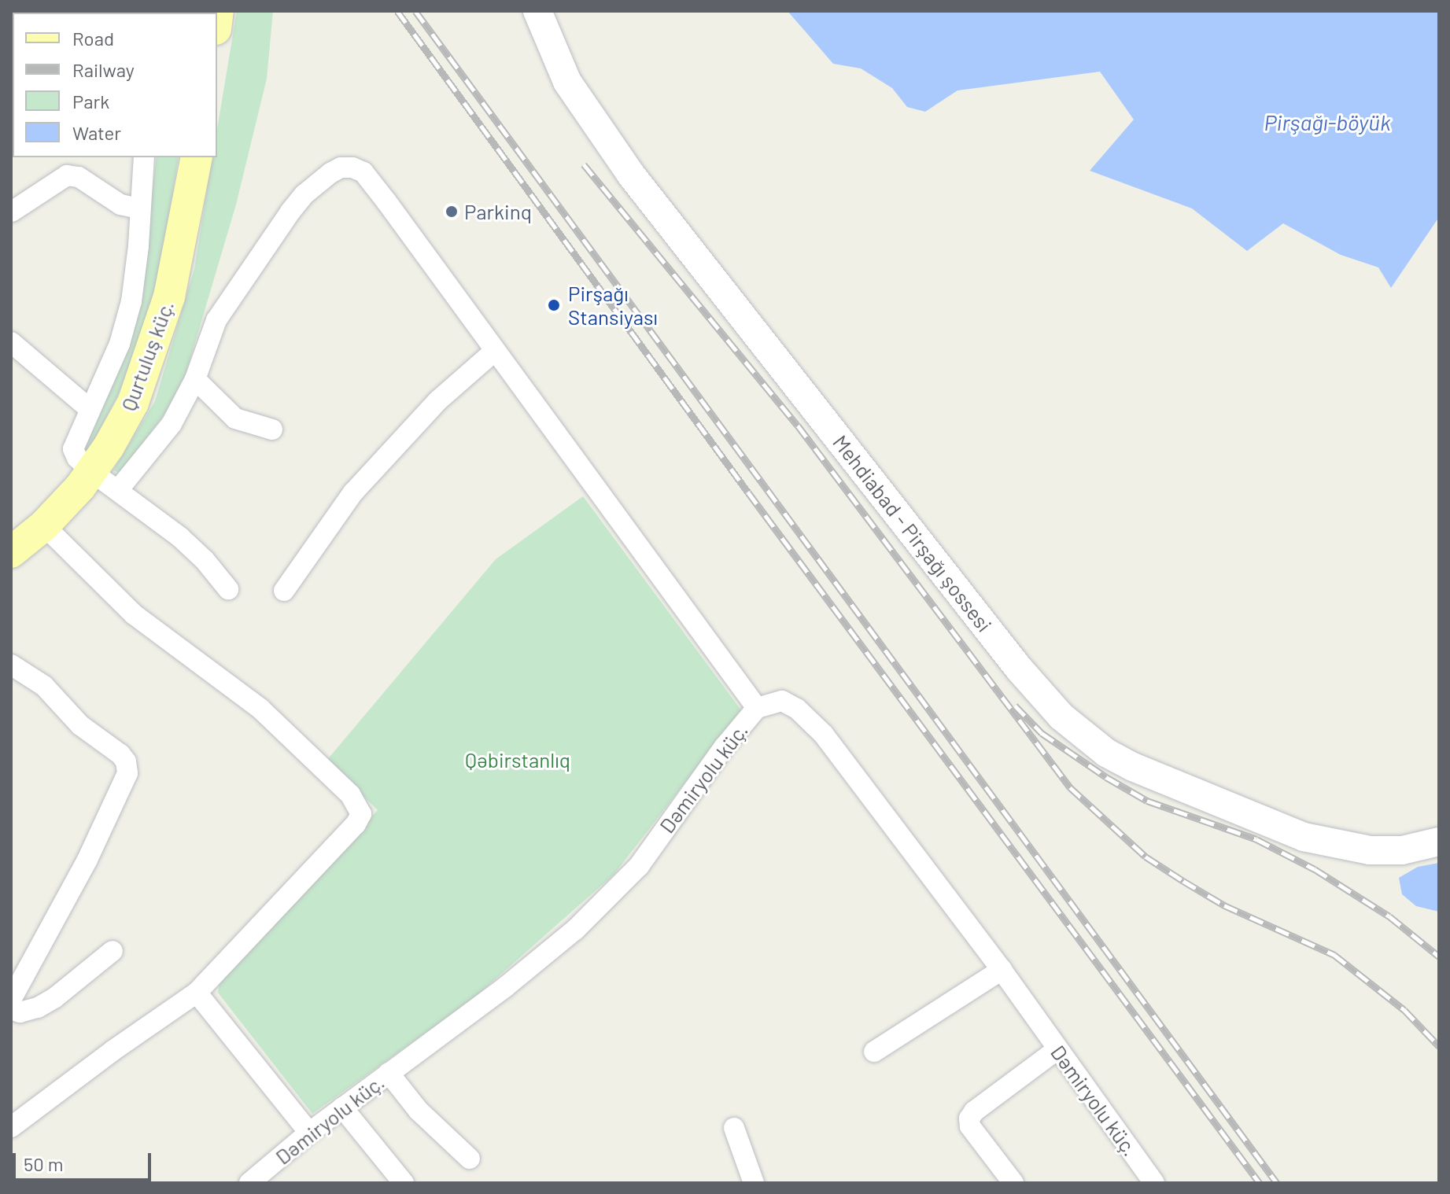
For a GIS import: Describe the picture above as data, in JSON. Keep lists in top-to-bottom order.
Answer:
{
  "streets": {
    "main road": ["Qurtuluş küç.", "Mehdiabad - Pirşağı şossesi"],
    "street": ["Dəmiryolu küç."]
  },
  "water": ["Pirşağı-böyük"],
  "parks": ["Qəbirstanlıq"],
  "places": ["Parkinq", "Pirşağı Stansiyası"],
  "legend": [
    "Road",
    "Railway",
    "Park",
    "Water"
  ],
  "scale_bar": "50 m"
}
